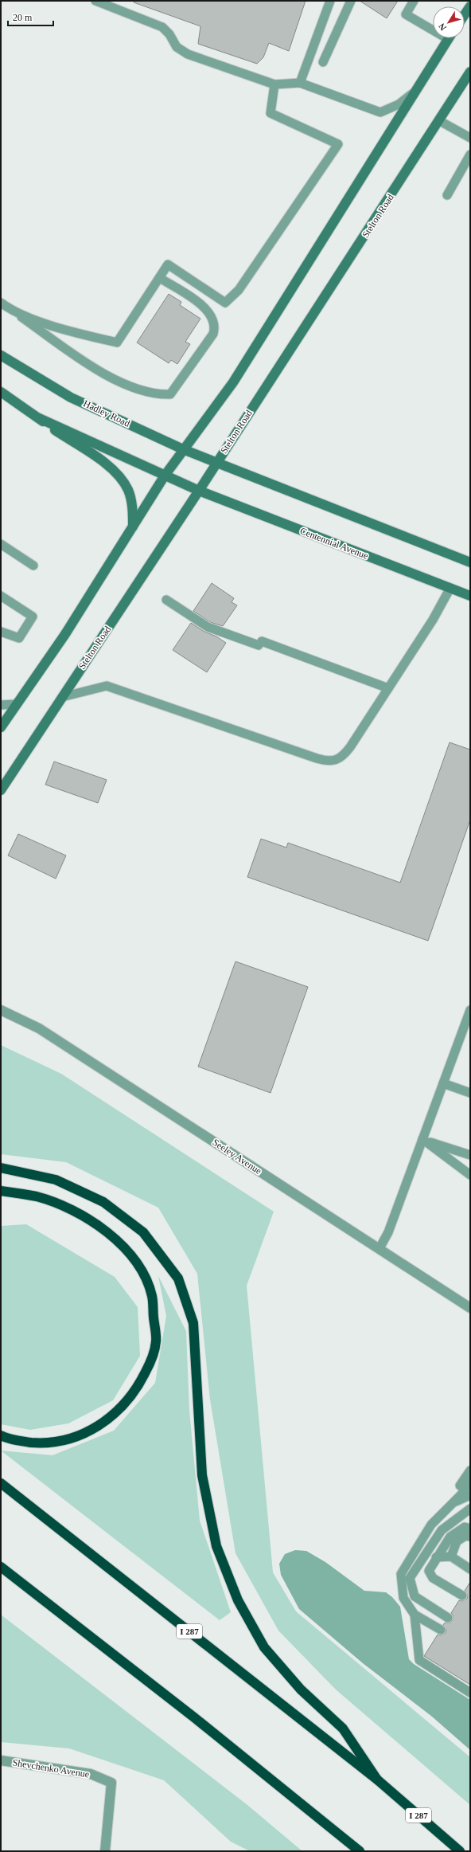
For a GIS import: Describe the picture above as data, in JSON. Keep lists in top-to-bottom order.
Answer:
{
  "streets": {
    "highway": ["I 287"],
    "main road": ["Stelton Road", "Hadley Road", "Centennial Avenue"],
    "street": ["Seeley Avenue", "Shevchenko Avenue"]
  },
  "crossings": [
    ["Stelton Road", "Hadley Road"],
    ["Stelton Road", "Centennial Avenue"]
  ],
  "scale_bar": "20 m",
  "north": "bottom left"
}
